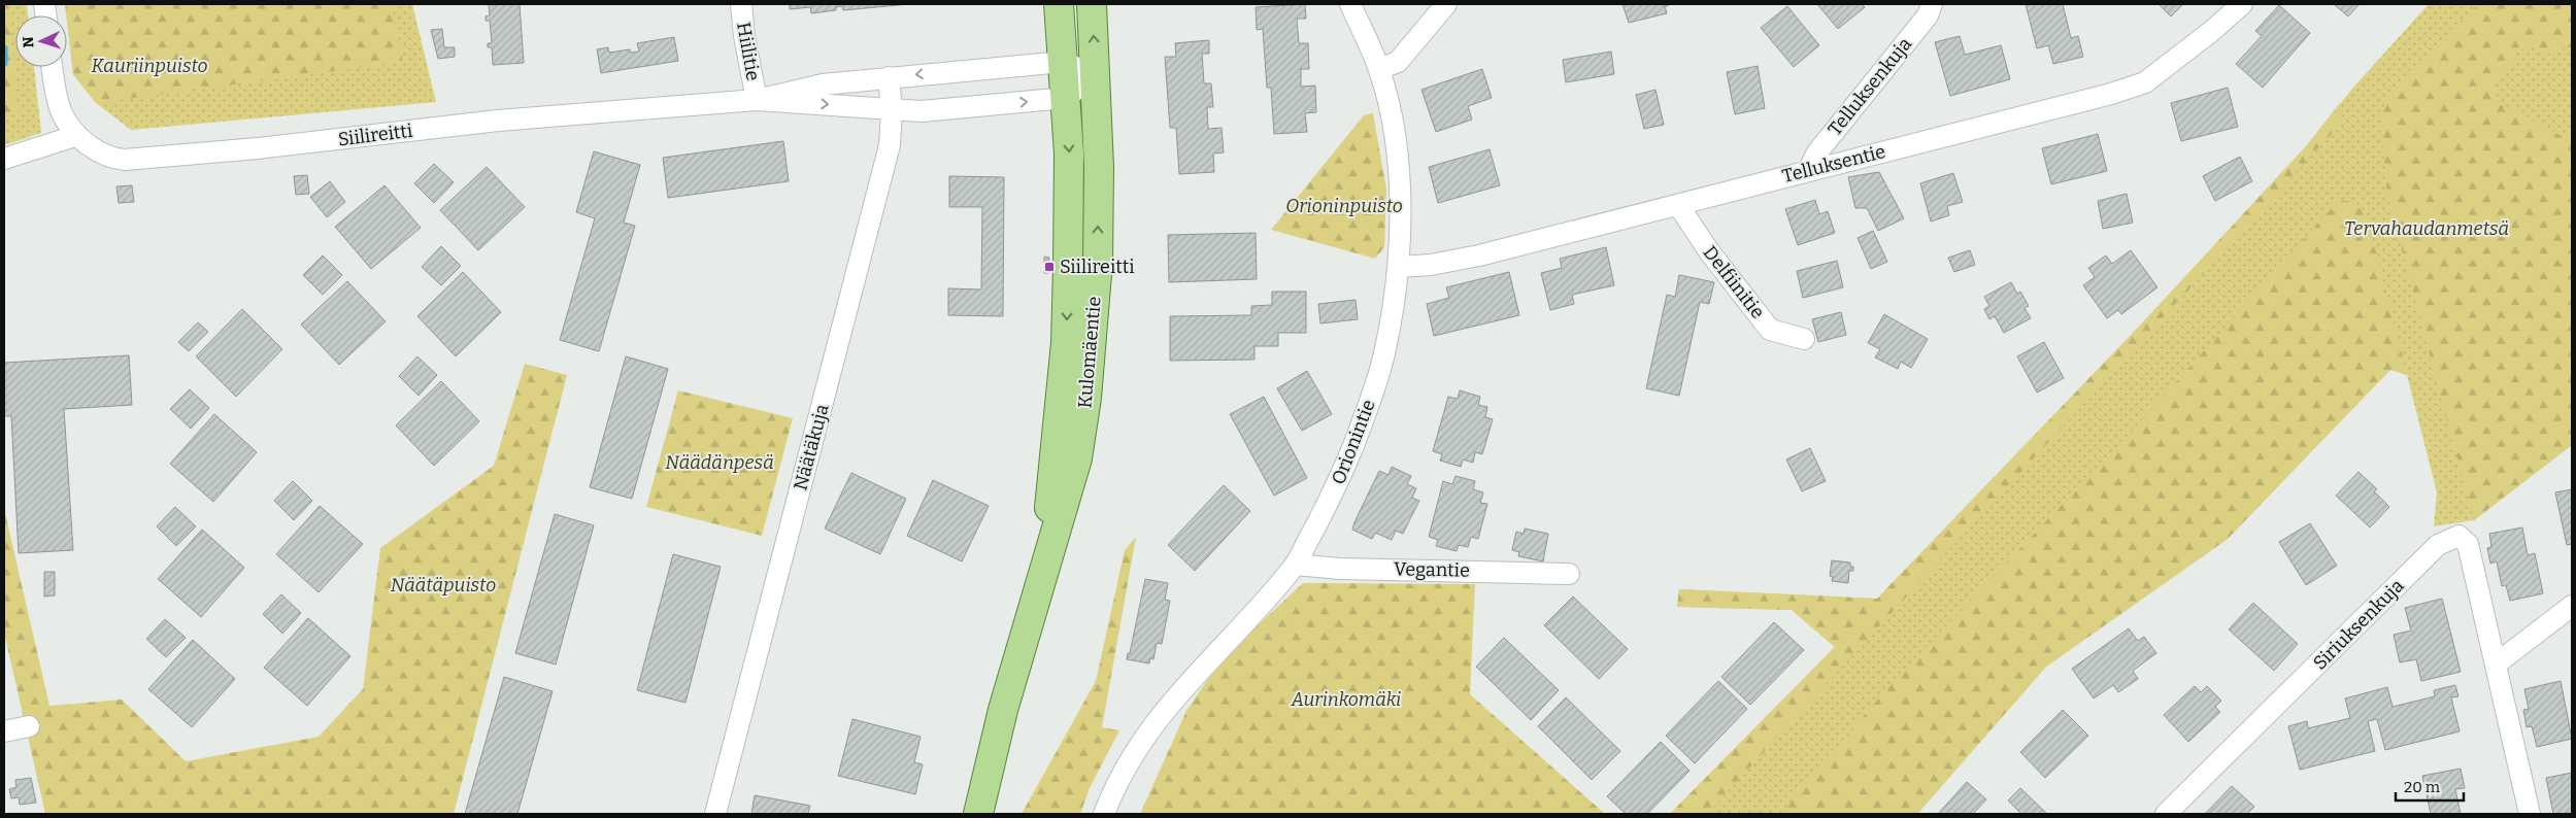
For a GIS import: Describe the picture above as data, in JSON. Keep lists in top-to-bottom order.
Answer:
{
  "streets": {
    "main road": ["Kulomäentie"],
    "street": [
      "Hiilitie",
      "Telluksenkuja",
      "Siilireitti",
      "Telluksentie",
      "Delfiinitie",
      "Orionintie",
      "Näätäkuja",
      "Vegantie",
      "Siriuksenkuja"
    ]
  },
  "crossings": [
    ["Hiilitie", "Siilireitti"],
    ["Telluksenkuja", "Telluksentie"],
    ["Siilireitti", "Kulomäentie"],
    ["Siilireitti", "Näätäkuja"],
    ["Telluksentie", "Delfiinitie"],
    ["Telluksentie", "Orionintie"],
    ["Orionintie", "Vegantie"]
  ],
  "parks": [
    "Kauriinpuisto",
    "Orioninpuisto",
    "Tervahaudanmetsä",
    "Näädänpesä",
    "Näätäpuisto",
    "Aurinkomäki"
  ],
  "places": {
    "transit": ["Siilireitti"]
  },
  "scale_bar": "20 m",
  "north": "left"
}
